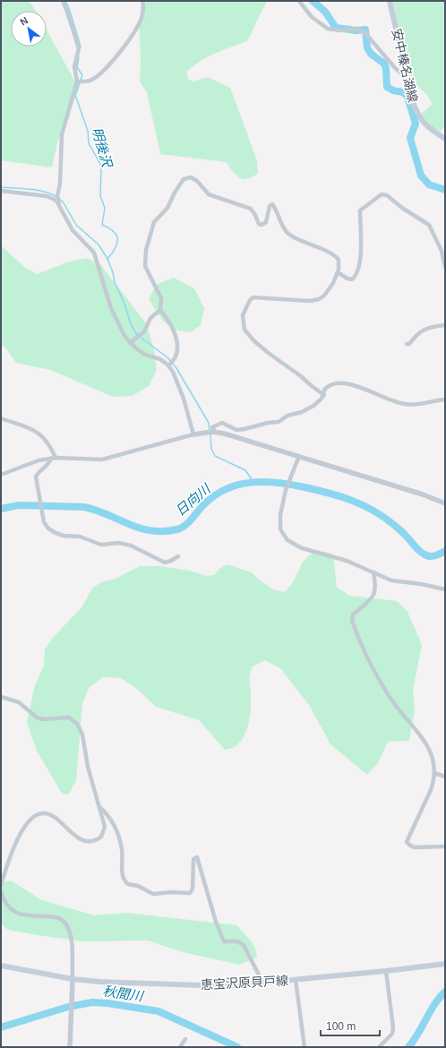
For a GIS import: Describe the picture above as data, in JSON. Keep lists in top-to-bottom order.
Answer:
{
  "streets": {
    "main road": ["安中榛名湖線", "恵宝沢原貝戸線"]
  },
  "water": ["明後沢", "日向川", "秋間川"],
  "scale_bar": "100 m",
  "north": "top left"
}
